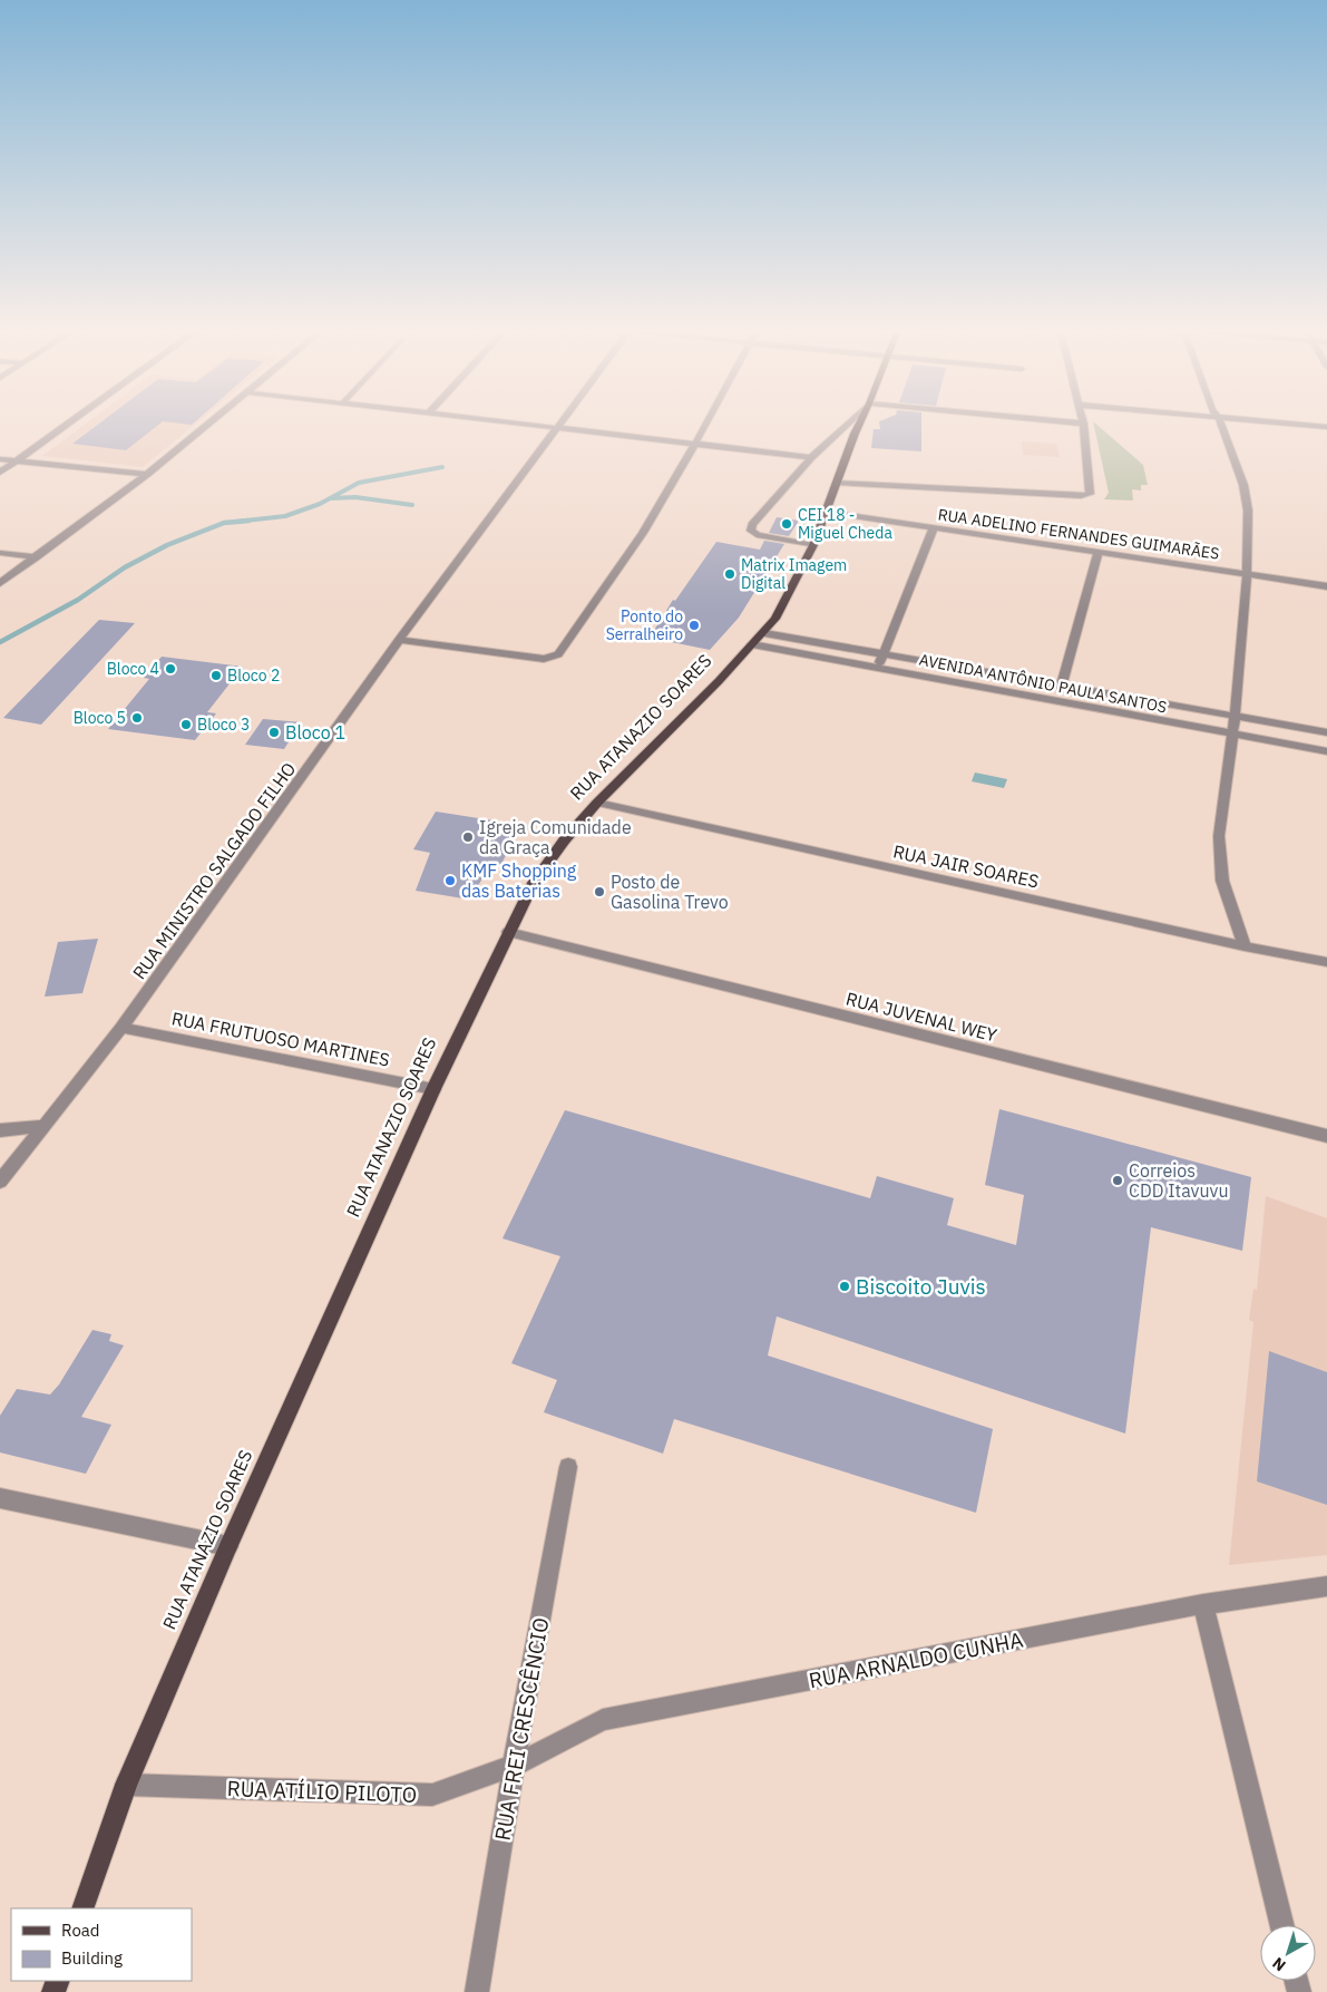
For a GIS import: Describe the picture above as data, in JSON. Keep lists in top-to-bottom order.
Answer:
{
  "streets": {
    "main road": ["RUA ATANAZIO SOARES"],
    "street": [
      "RUA ADELINO FERNANDES GUIMARÃES",
      "AVENIDA ANTÔNIO PAULA SANTOS",
      "RUA JAIR SOARES",
      "RUA MINISTRO SALGADO FILHO",
      "RUA JUVENAL WEY",
      "RUA FRUTUOSO MARTINES",
      "RUA ARNALDO CUNHA",
      "RUA FREI CRESCÊNCIO",
      "RUA ATÍLIO PILOTO"
    ]
  },
  "crossings": [
    ["RUA ADELINO FERNANDES GUIMARÃES", "RUA ATANAZIO SOARES"],
    ["AVENIDA ANTÔNIO PAULA SANTOS", "RUA ATANAZIO SOARES"],
    ["RUA ATANAZIO SOARES", "RUA JAIR SOARES"],
    ["RUA ATANAZIO SOARES", "RUA JUVENAL WEY"],
    ["RUA ATANAZIO SOARES", "RUA FRUTUOSO MARTINES"],
    ["RUA ATANAZIO SOARES", "RUA ATÍLIO PILOTO"],
    ["RUA MINISTRO SALGADO FILHO", "RUA FRUTUOSO MARTINES"],
    ["RUA ARNALDO CUNHA", "RUA FREI CRESCÊNCIO"],
    ["RUA ARNALDO CUNHA", "RUA ATÍLIO PILOTO"],
    ["RUA FREI CRESCÊNCIO", "RUA ATÍLIO PILOTO"]
  ],
  "places": [
    "CEI 18 - Miguel Cheda",
    "Matrix Imagem Digital",
    "Ponto do Serralheiro",
    "Bloco 4",
    "Bloco 2",
    "Bloco 5",
    "Bloco 3",
    "Bloco 1",
    "Igreja Comunidade da Graça",
    "KMF Shopping das Baterias",
    "Posto de Gasolina Trevo",
    "Correios CDD Itavuvu",
    "Biscoito Juvis"
  ],
  "legend": ["Road", "Building"],
  "north": "bottom left"
}
